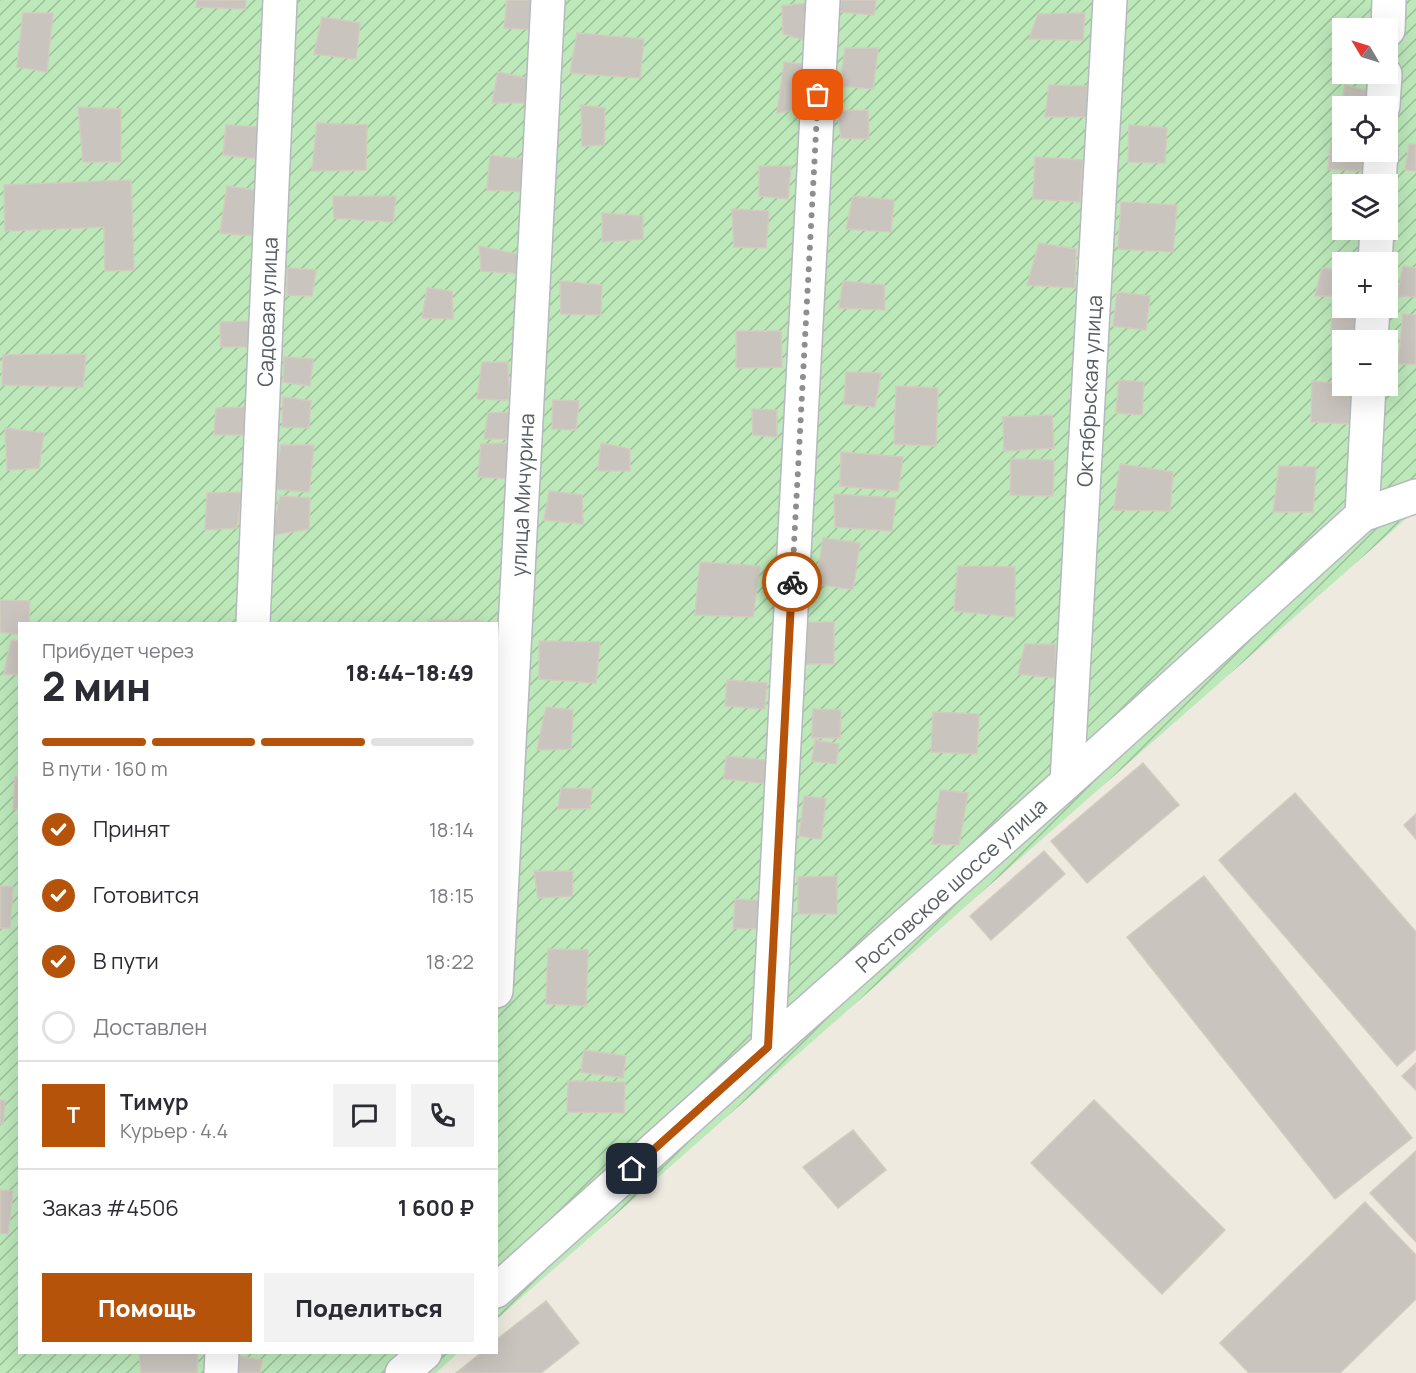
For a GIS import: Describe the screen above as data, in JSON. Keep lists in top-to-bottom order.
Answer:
{
  "streets": {
    "street": [
      "Садовая улица",
      "Октябрьская улица",
      "улица Мичурина",
      "Ростовское шоссе улица"
    ]
  },
  "crossings": [
    ["Октябрьская улица", "Ростовское шоссе улица"]
  ],
  "north": "top left",
  "page": {
    "map_buttons": ["+", "−"],
    "heading": ["2 мин", "Прибудет через", "18:44–18:49"],
    "panel": [
      "Тимур",
      "Курьер · 4.4",
      "Заказ #4506",
      "1 600 ₽"
    ],
    "bar": "В пути · 160 m",
    "list": [
      ["Принят", "18:14"],
      ["Готовится", "18:15"],
      ["В пути", "18:22"],
      "Доставлен"
    ],
    "round": "Т",
    "buttons": ["Помощь", "Поделиться"]
  }
}
